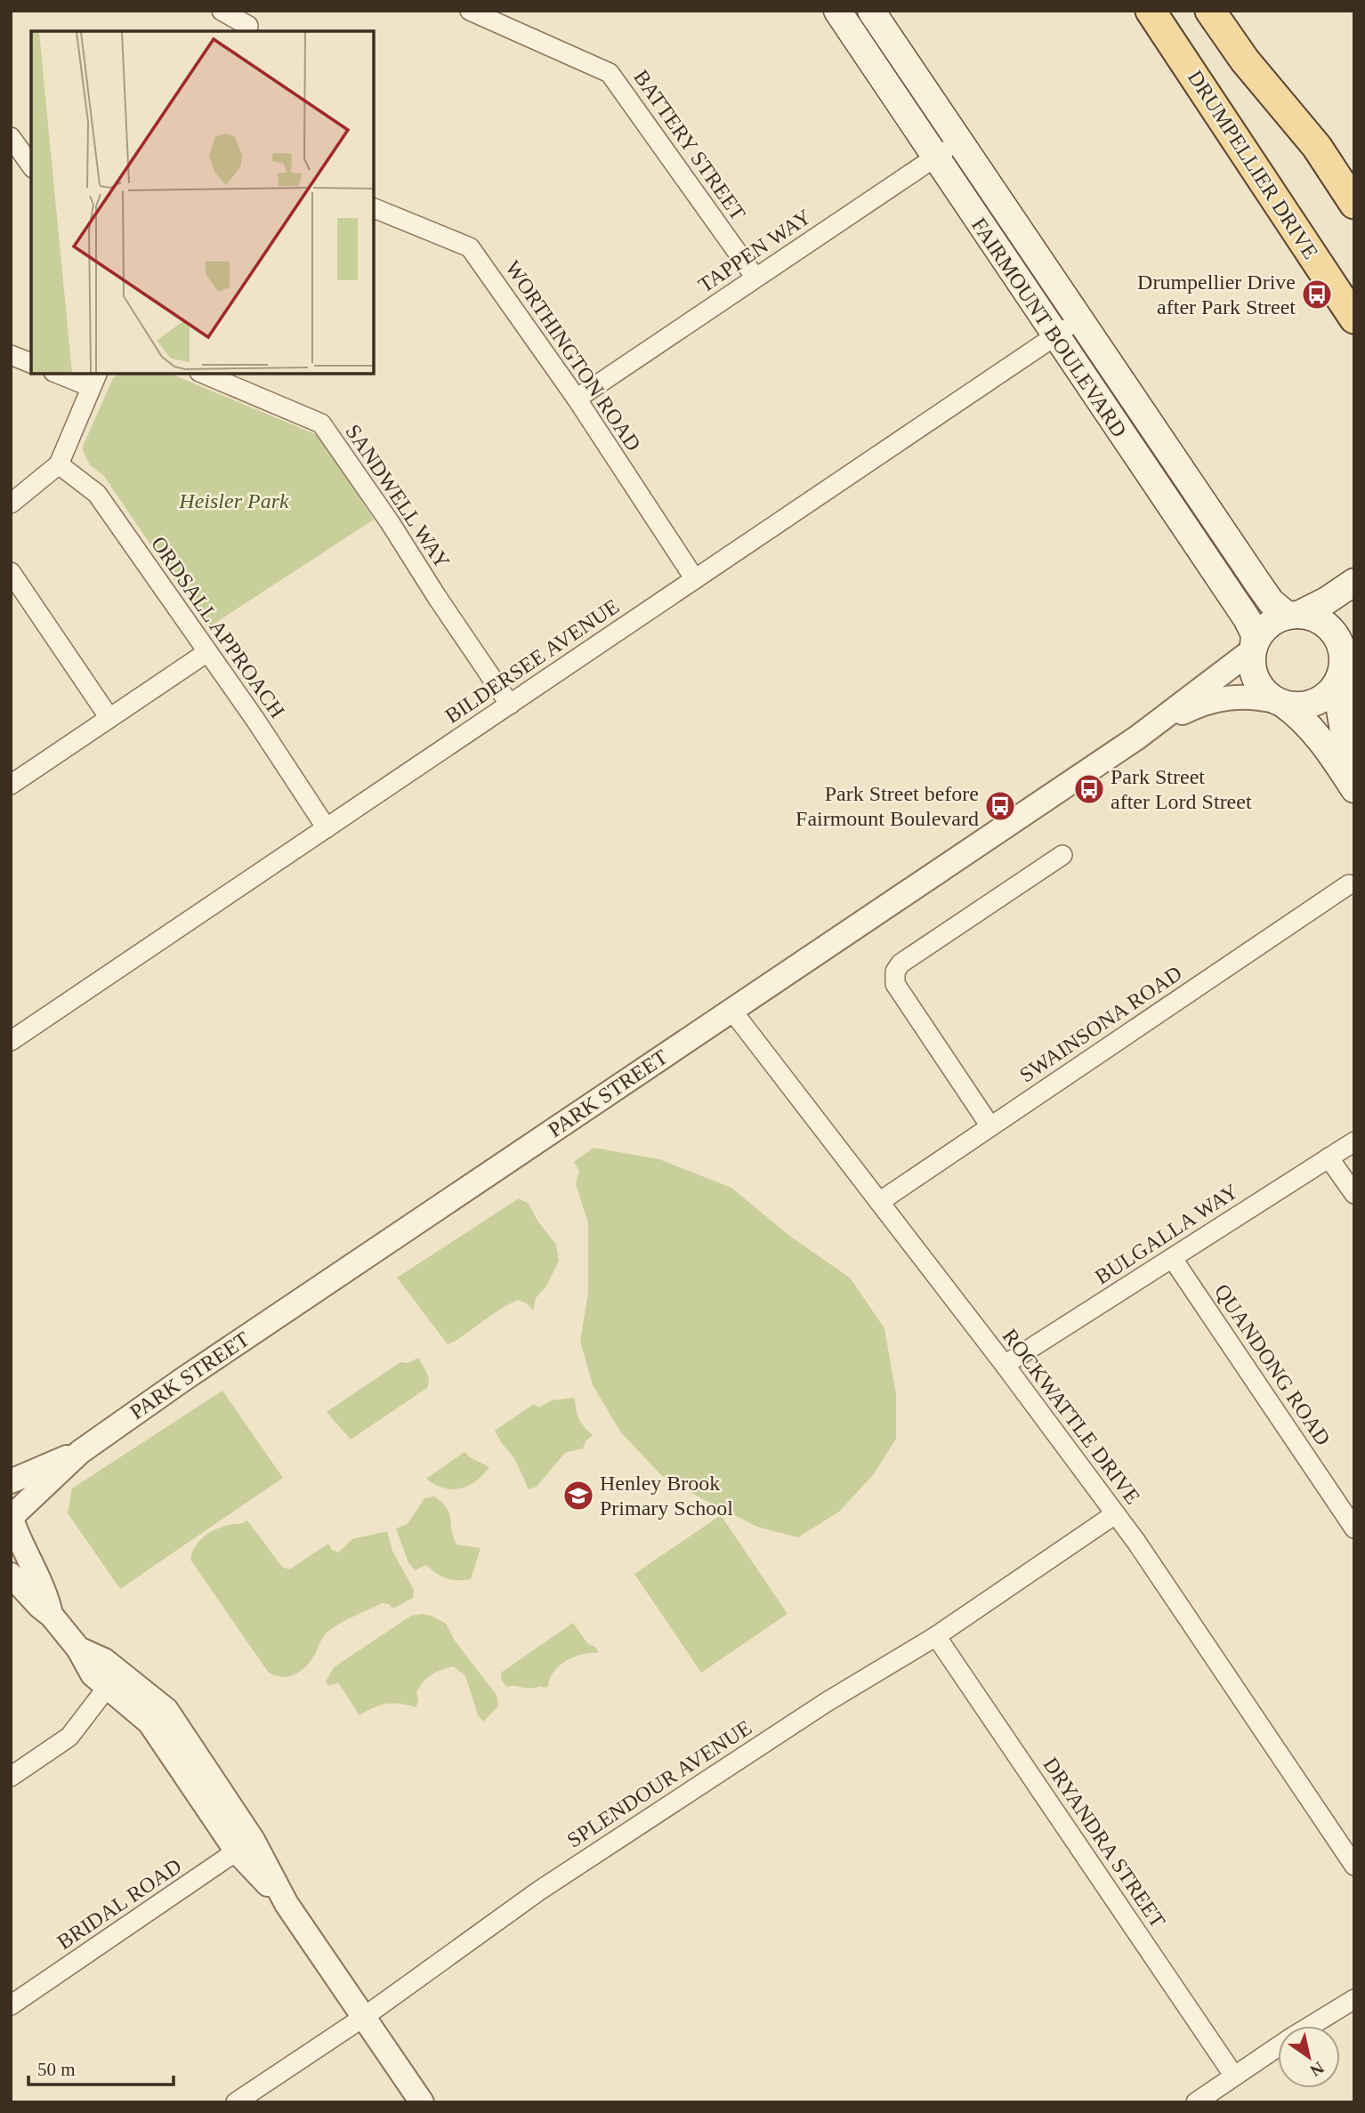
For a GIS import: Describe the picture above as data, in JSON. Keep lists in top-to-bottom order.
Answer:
{
  "streets": {
    "main road": ["DRUMPELLIER DRIVE", "FAIRMOUNT BOULEVARD"],
    "street": [
      "BATTERY STREET",
      "TAPPEN WAY",
      "WORTHINGTON ROAD",
      "SANDWELL WAY",
      "ORDSALL APPROACH",
      "BILDERSEE AVENUE",
      "SWAINSONA ROAD",
      "PARK STREET",
      "BULGALLA WAY",
      "QUANDONG ROAD",
      "ROCKWATTLE DRIVE",
      "SPLENDOUR AVENUE",
      "DRYANDRA STREET",
      "BRIDAL ROAD"
    ]
  },
  "crossings": [
    ["BATTERY STREET", "TAPPEN WAY"],
    ["TAPPEN WAY", "FAIRMOUNT BOULEVARD"],
    ["TAPPEN WAY", "WORTHINGTON ROAD"],
    ["FAIRMOUNT BOULEVARD", "BILDERSEE AVENUE"],
    ["FAIRMOUNT BOULEVARD", "PARK STREET"],
    ["WORTHINGTON ROAD", "BILDERSEE AVENUE"],
    ["SANDWELL WAY", "BILDERSEE AVENUE"],
    ["ORDSALL APPROACH", "BILDERSEE AVENUE"],
    ["SWAINSONA ROAD", "ROCKWATTLE DRIVE"],
    ["PARK STREET", "ROCKWATTLE DRIVE"],
    ["BULGALLA WAY", "QUANDONG ROAD"],
    ["BULGALLA WAY", "ROCKWATTLE DRIVE"],
    ["ROCKWATTLE DRIVE", "SPLENDOUR AVENUE"],
    ["SPLENDOUR AVENUE", "DRYANDRA STREET"]
  ],
  "parks": ["Heisler Park"],
  "places": {
    "bus stop": ["Drumpellier Drive after Park Street", "Park Street after Lord Street", "Park Street before Fairmount Boulevard"],
    "school or university": ["Henley Brook Primary School"]
  },
  "scale_bar": "50 m",
  "north": "bottom right"
}
